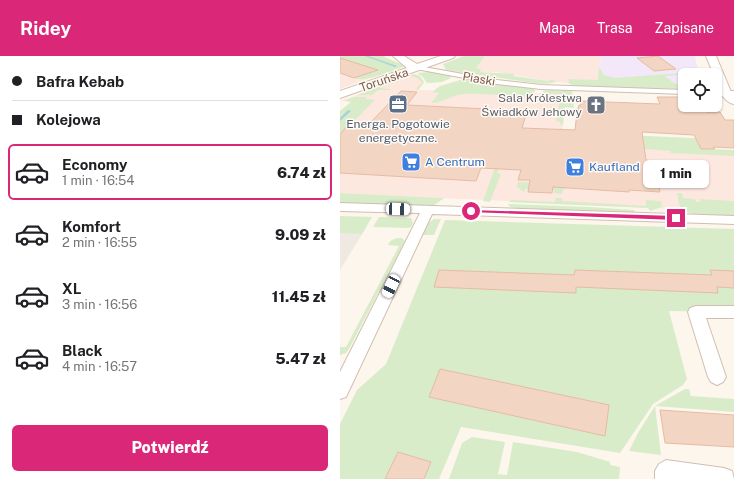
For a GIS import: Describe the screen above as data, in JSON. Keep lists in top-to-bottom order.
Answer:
{
  "streets": {
    "street": ["Piaski", "Toruńska"]
  },
  "crossings": [
    ["Piaski", "Toruńska"]
  ],
  "places": {
    "office": ["Energa. Pogotowie energetyczne."],
    "church": ["Sala Królestwa Świadków Jehowy"],
    "supermarket": ["A Centrum", "Kaufland"]
  },
  "page": {
    "header": "Ridey",
    "nav": ["Mapa", "Trasa", "Zapisane"],
    "banner": ["Bafra Kebab", "Kolejowa"],
    "list": [
      {
        "name": "Economy",
        "note": "1 min · 16:54",
        "value": "6.74 zł"
      },
      {
        "name": "Komfort",
        "note": "2 min · 16:55",
        "value": "9.09 zł"
      },
      {
        "name": "XL",
        "note": "3 min · 16:56",
        "value": "11.45 zł"
      },
      {
        "name": "Black",
        "note": "4 min · 16:57",
        "value": "5.47 zł"
      }
    ],
    "bubble": "1 min",
    "buttons": "Potwierdź"
  }
}
